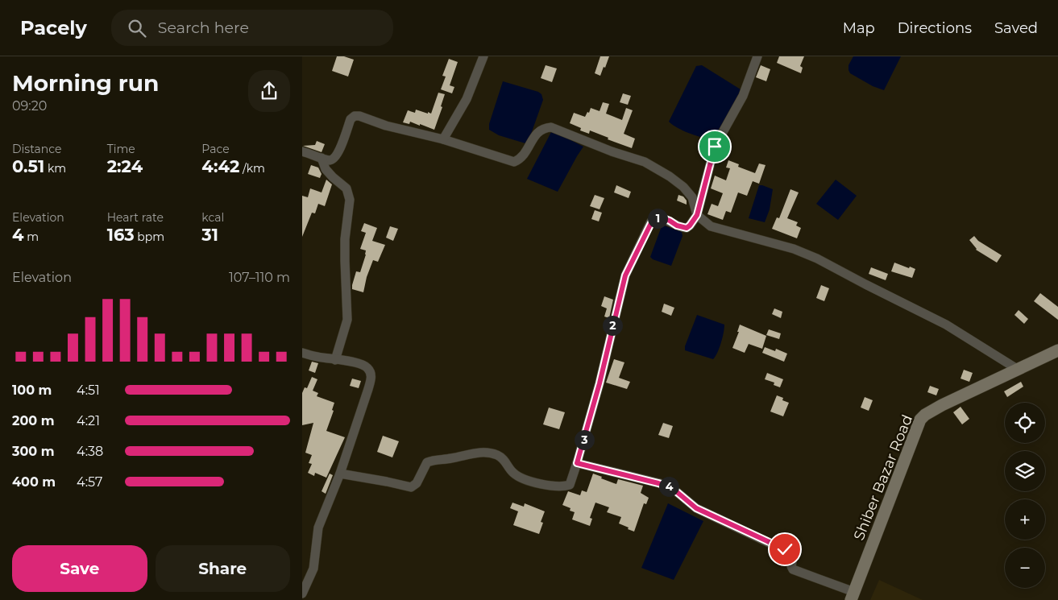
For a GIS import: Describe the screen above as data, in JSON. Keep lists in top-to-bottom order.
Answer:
{
  "streets": {
    "street": ["Shiber Bazar Road"]
  },
  "page": {
    "header": "Pacely",
    "search": "Search here",
    "nav": ["Map", "Directions", "Saved"],
    "heading": ["Morning run", "09:20"],
    "stats": [
      ["Distance", "0.51 km"],
      ["Time", "2:24"],
      ["Pace", "4:42 /km"],
      ["Elevation", "4 m"],
      ["Heart rate", "163 bpm"],
      ["kcal", "31"]
    ],
    "pins": [
      "1",
      "2",
      "3",
      "4"
    ],
    "chart": ["Elevation", "107–110 m"],
    "list": [
      {
        "name": "100 m",
        "note": "4:51"
      },
      {
        "name": "200 m",
        "note": "4:21"
      },
      {
        "name": "300 m",
        "note": "4:38"
      },
      {
        "name": "400 m",
        "note": "4:57"
      }
    ],
    "map_buttons": ["+", "−"],
    "buttons": ["Save", "Share"]
  }
}
